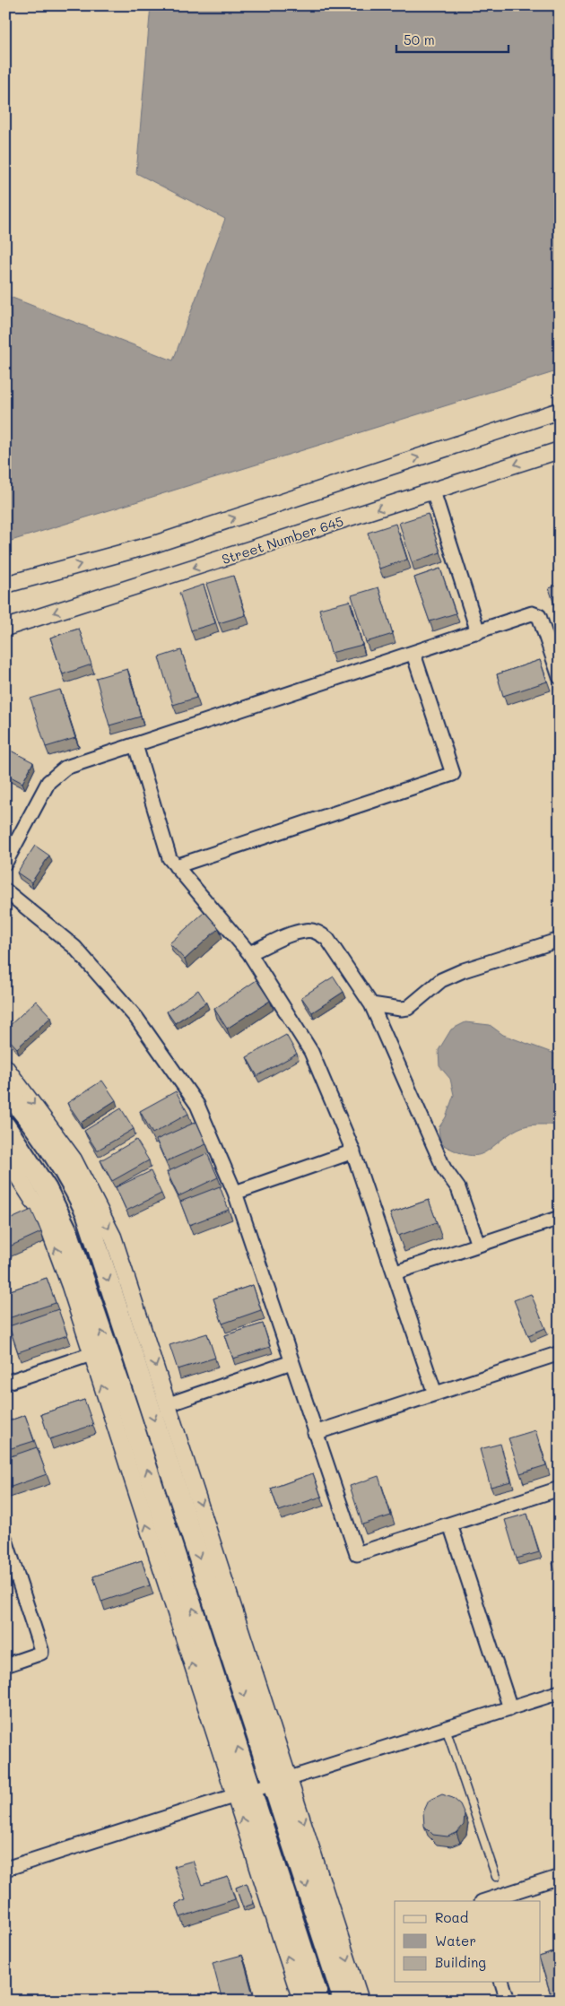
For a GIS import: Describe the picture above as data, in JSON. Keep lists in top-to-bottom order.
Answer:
{
  "streets": {
    "street": ["Street Number 645"]
  },
  "legend": ["Road", "Water", "Building"],
  "scale_bar": "50 m"
}
